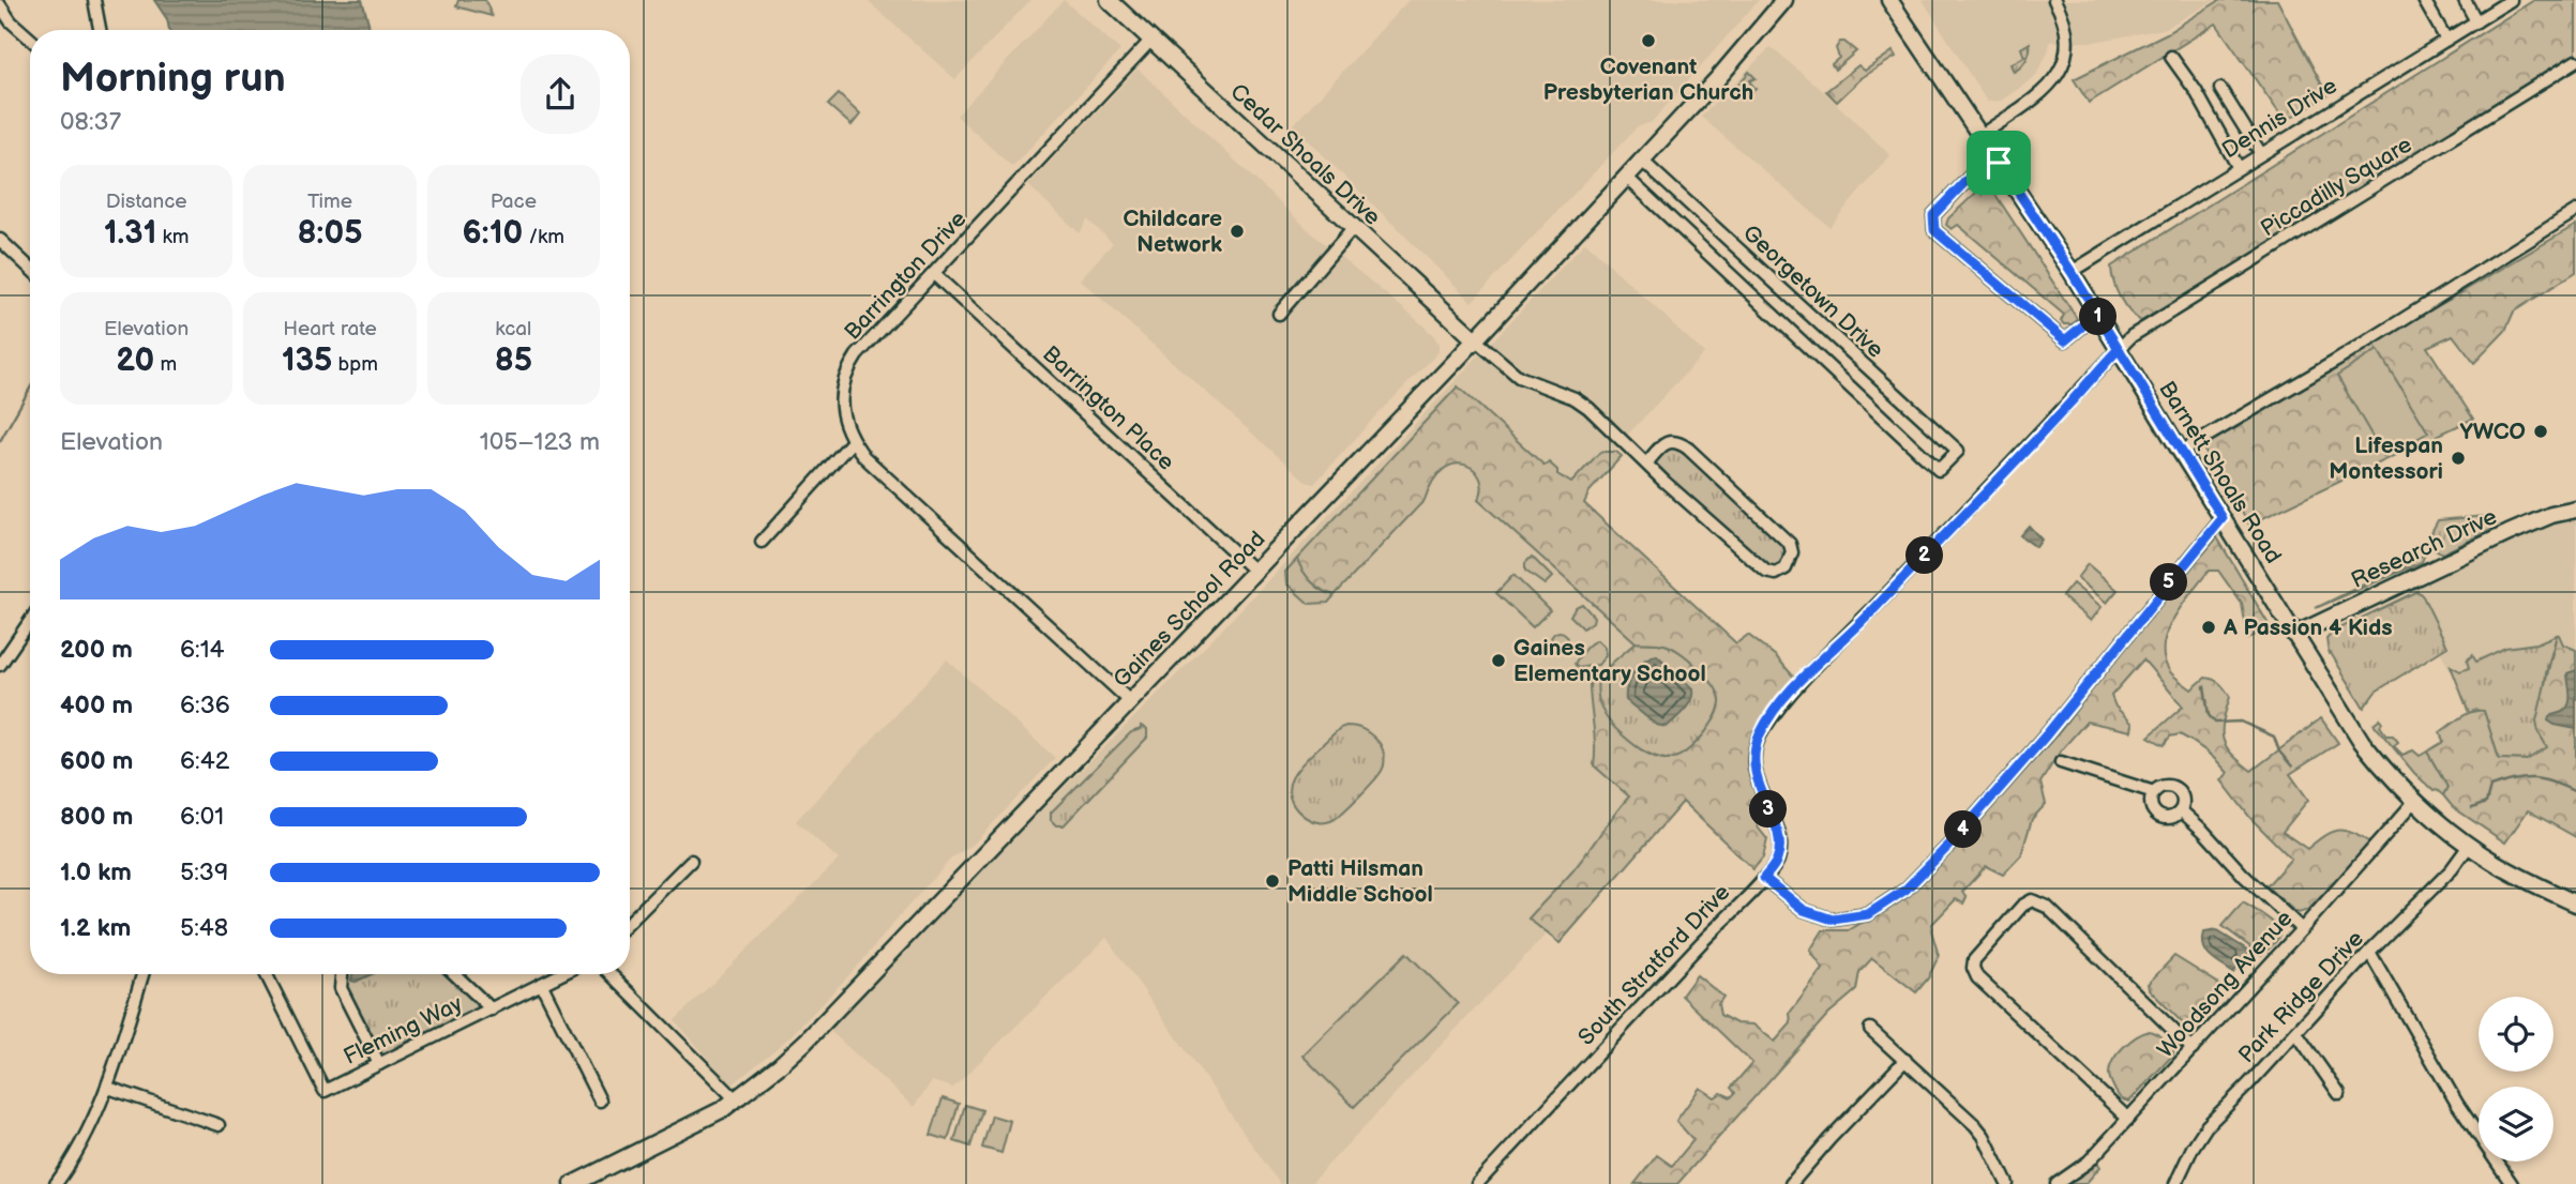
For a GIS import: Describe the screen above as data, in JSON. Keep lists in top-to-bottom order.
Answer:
{
  "streets": {
    "main road": [
      "Cedar Shoals Drive",
      "Barnett Shoals Road",
      "Research Drive",
      "Gaines School Road"
    ],
    "street": [
      "Dennis Drive",
      "Piccadilly Square",
      "Barrington Drive",
      "Georgetown Drive",
      "Barrington Place",
      "South Stratford Drive",
      "Woodsong Avenue",
      "Park Ridge Drive",
      "Fleming Way"
    ]
  },
  "crossings": [
    ["Dennis Drive", "Barnett Shoals Road"],
    ["Cedar Shoals Drive", "Barrington Drive"],
    ["Cedar Shoals Drive", "Gaines School Road"],
    ["Piccadilly Square", "Barnett Shoals Road"],
    ["Piccadilly Square", "South Stratford Drive"],
    ["Barrington Drive", "Barrington Place"],
    ["Barrington Drive", "Gaines School Road"],
    ["Georgetown Drive", "Gaines School Road"],
    ["Barrington Place", "Gaines School Road"],
    ["Barnett Shoals Road", "Research Drive"],
    ["Barnett Shoals Road", "South Stratford Drive"],
    ["Barnett Shoals Road", "Woodsong Avenue"],
    ["Barnett Shoals Road", "Park Ridge Drive"]
  ],
  "places": [
    "Covenant Presbyterian Church",
    "Childcare Network",
    "YWCO",
    "Lifespan Montessori",
    "A Passion 4 Kids",
    "Gaines Elementary School",
    "Patti Hilsman Middle School"
  ],
  "page": {
    "heading": ["Morning run", "08:37"],
    "stats": [
      ["Distance", "1.31 km"],
      ["Time", "8:05"],
      ["Pace", "6:10 /km"],
      ["Elevation", "20 m"],
      ["Heart rate", "135 bpm"],
      ["kcal", "85"]
    ],
    "pins": [
      "1",
      "2",
      "5",
      "3",
      "4"
    ],
    "chart": ["Elevation", "105–123 m"],
    "list": [
      {
        "name": "200 m",
        "note": "6:14"
      },
      {
        "name": "400 m",
        "note": "6:36"
      },
      {
        "name": "600 m",
        "note": "6:42"
      },
      {
        "name": "800 m",
        "note": "6:01"
      },
      {
        "name": "1.0 km",
        "note": "5:39"
      },
      {
        "name": "1.2 km",
        "note": "5:48"
      }
    ]
  }
}
